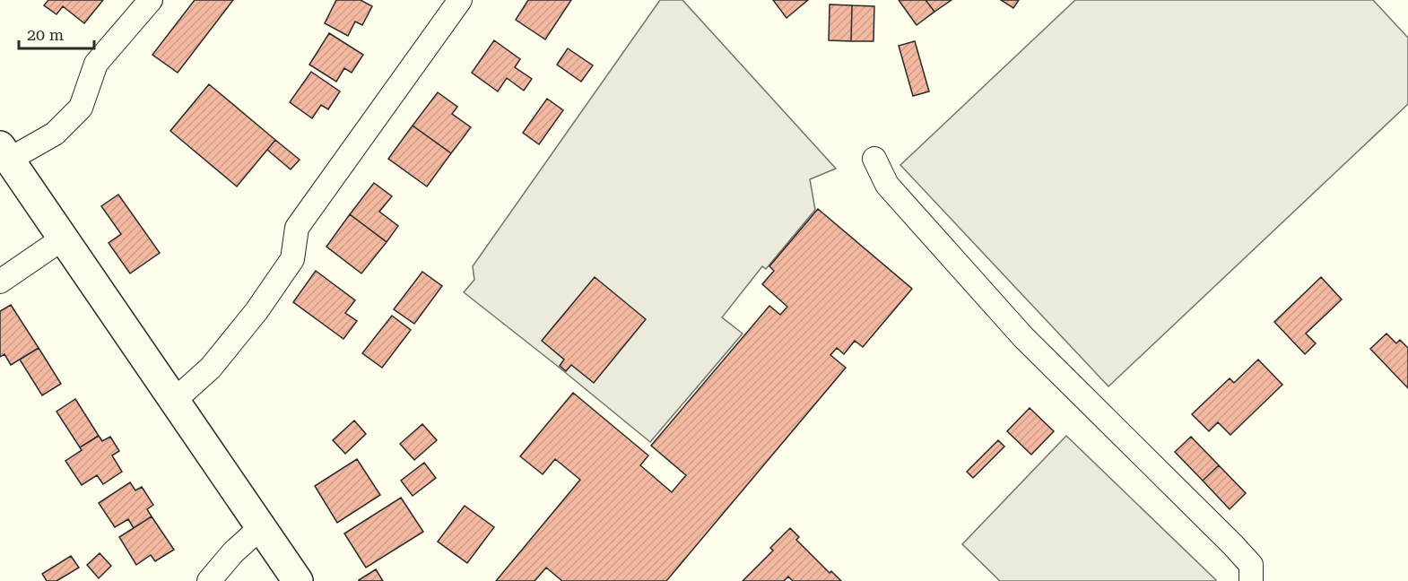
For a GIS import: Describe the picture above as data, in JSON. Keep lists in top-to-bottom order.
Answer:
{
  "scale_bar": "20 m"
}
